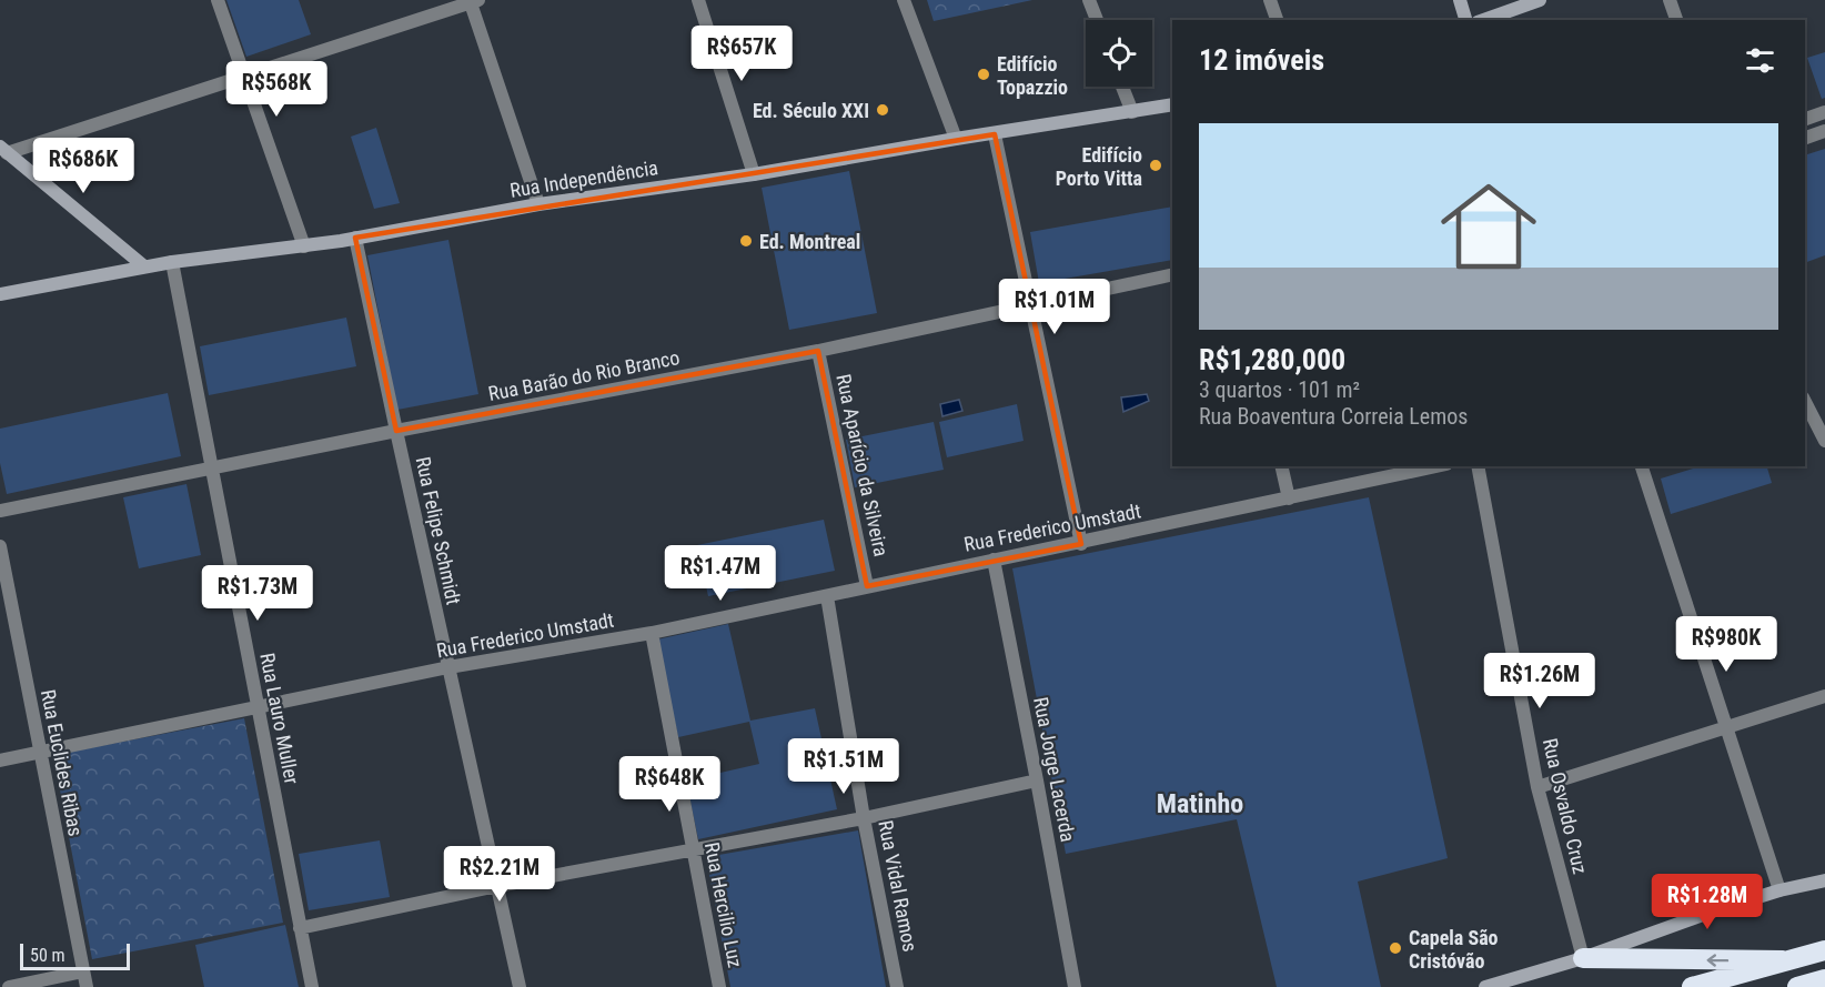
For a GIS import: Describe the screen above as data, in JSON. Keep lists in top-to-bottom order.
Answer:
{
  "streets": {
    "street": [
      "Rua Independência",
      "Rua Barão do Rio Branco",
      "Rua Aparício da Silveira",
      "Rua Frederico Umstadt",
      "Rua Felipe Schmidt",
      "Rua Lauro Muller",
      "Rua Euclides Ribas",
      "Rua Jorge Lacerda",
      "Rua Osvaldo Cruz",
      "Rua Vidal Ramos",
      "Rua Hercilio Luz"
    ]
  },
  "crossings": [
    ["Rua Independência", "Rua Felipe Schmidt"],
    ["Rua Independência", "Rua Lauro Muller"],
    ["Rua Barão do Rio Branco", "Rua Aparício da Silveira"],
    ["Rua Barão do Rio Branco", "Rua Felipe Schmidt"],
    ["Rua Barão do Rio Branco", "Rua Lauro Muller"],
    ["Rua Aparício da Silveira", "Rua Frederico Umstadt"],
    ["Rua Frederico Umstadt", "Rua Felipe Schmidt"],
    ["Rua Frederico Umstadt", "Rua Lauro Muller"],
    ["Rua Frederico Umstadt", "Rua Euclides Ribas"],
    ["Rua Frederico Umstadt", "Rua Jorge Lacerda"],
    ["Rua Frederico Umstadt", "Rua Vidal Ramos"],
    ["Rua Frederico Umstadt", "Rua Hercilio Luz"]
  ],
  "districts": ["Matinho"],
  "places": [
    "Edifício Topazzio",
    "Ed. Século XXI",
    "Edifício Porto Vitta",
    "Ed. Montreal",
    "Capela São Cristóvão"
  ],
  "scale_bar": "50 m",
  "page": {
    "heading": "12 imóveis",
    "price": [
      "R$657K",
      "R$568K",
      "R$686K",
      "R$1.01M",
      "R$1.47M",
      "R$1.73M",
      "R$980K",
      "R$1.26M",
      "R$1.51M",
      "R$648K",
      "R$2.21M",
      "R$1.28M"
    ],
    "list": [
      {
        "name": "R$1,280,000",
        "note": "3 quartos · 101 m² · Rua Boaventura Correia Lemos"
      }
    ],
    "scale": "50 m"
  }
}
